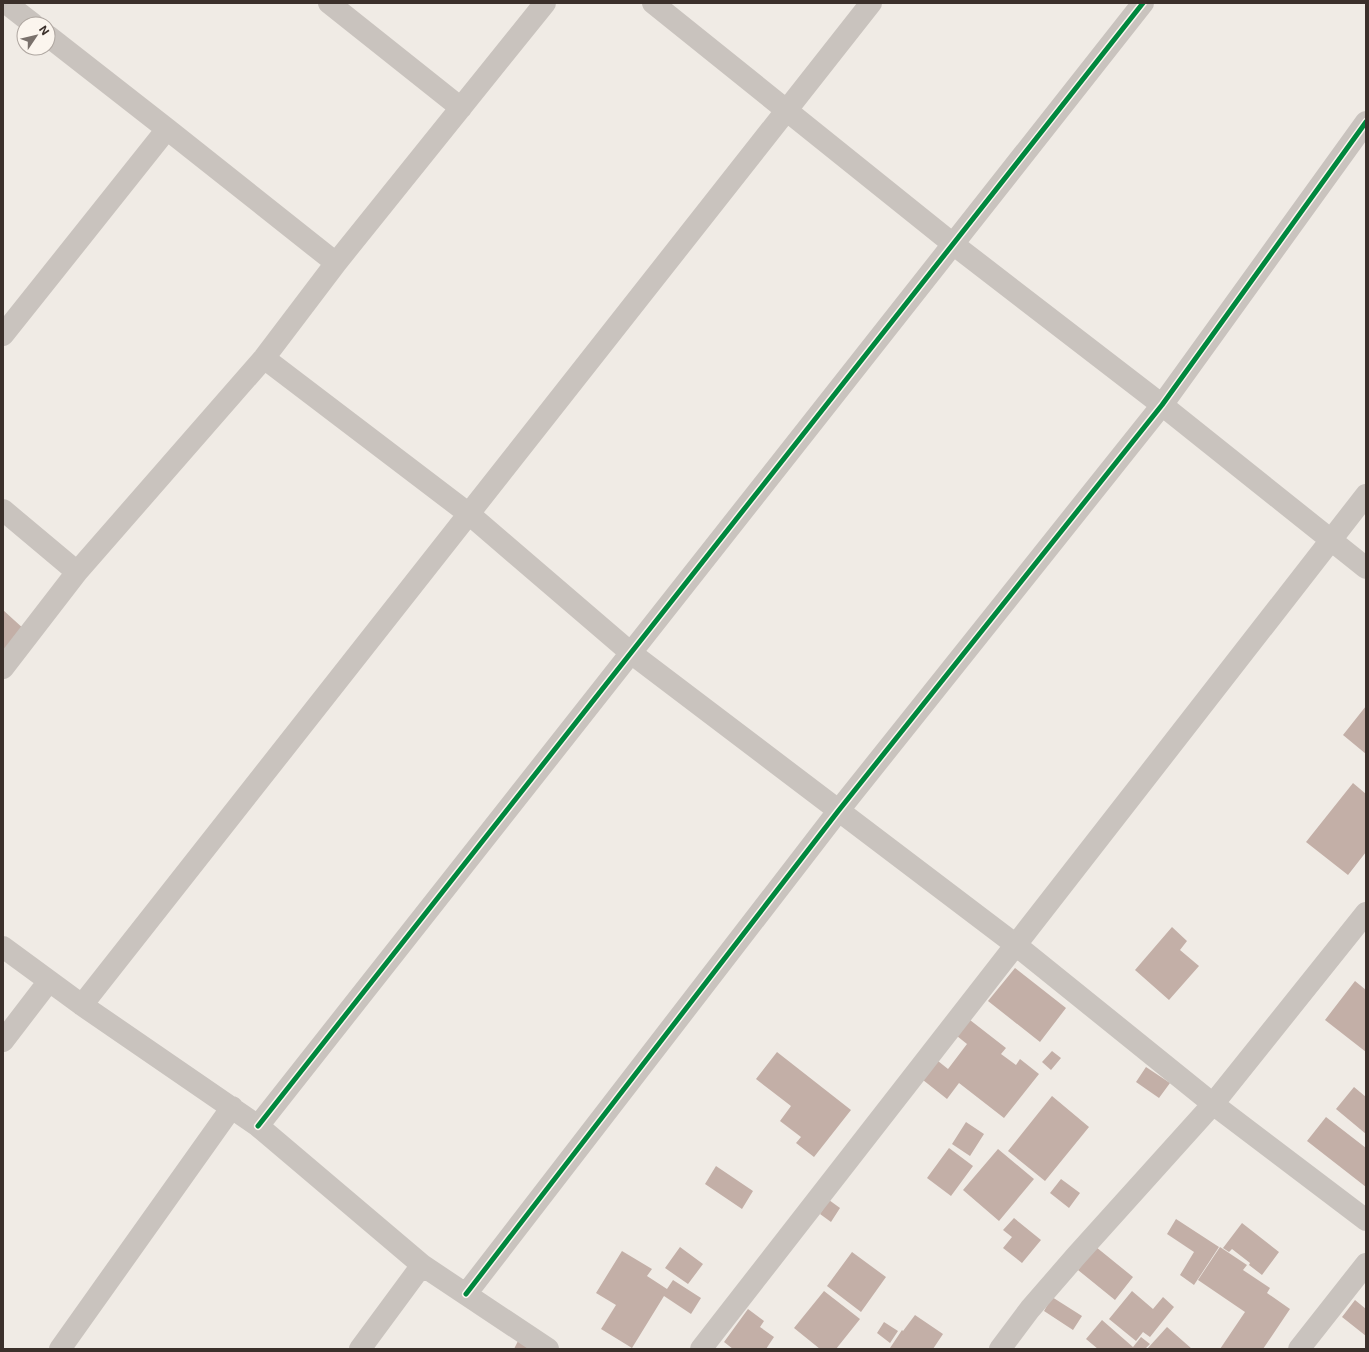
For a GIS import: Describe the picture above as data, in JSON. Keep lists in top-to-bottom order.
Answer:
{
  "north": "top right"
}
